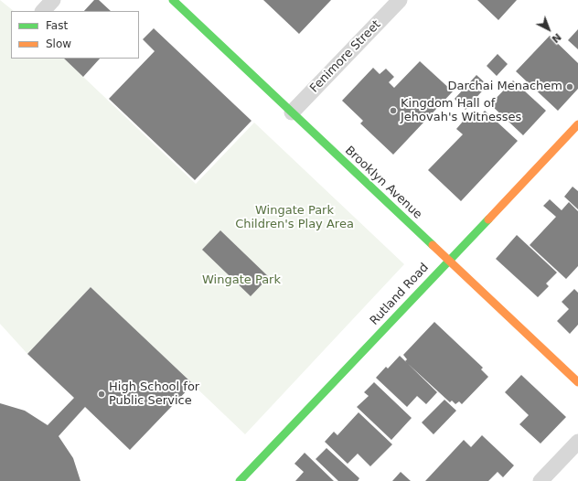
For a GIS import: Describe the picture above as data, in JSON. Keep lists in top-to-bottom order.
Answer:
{
  "streets": {
    "street": ["Fenimore Street", "Brooklyn Avenue", "Rutland Road"]
  },
  "crossings": [
    ["Fenimore Street", "Brooklyn Avenue"],
    ["Brooklyn Avenue", "Rutland Road"]
  ],
  "parks": ["Wingate Park Children's Play Area", "Wingate Park"],
  "places": ["Darchai Menachem", "Kingdom Hall of Jehovah's Witnesses", "High School for Public Service"],
  "legend": ["Fast", "Slow"],
  "north": "bottom right"
}
